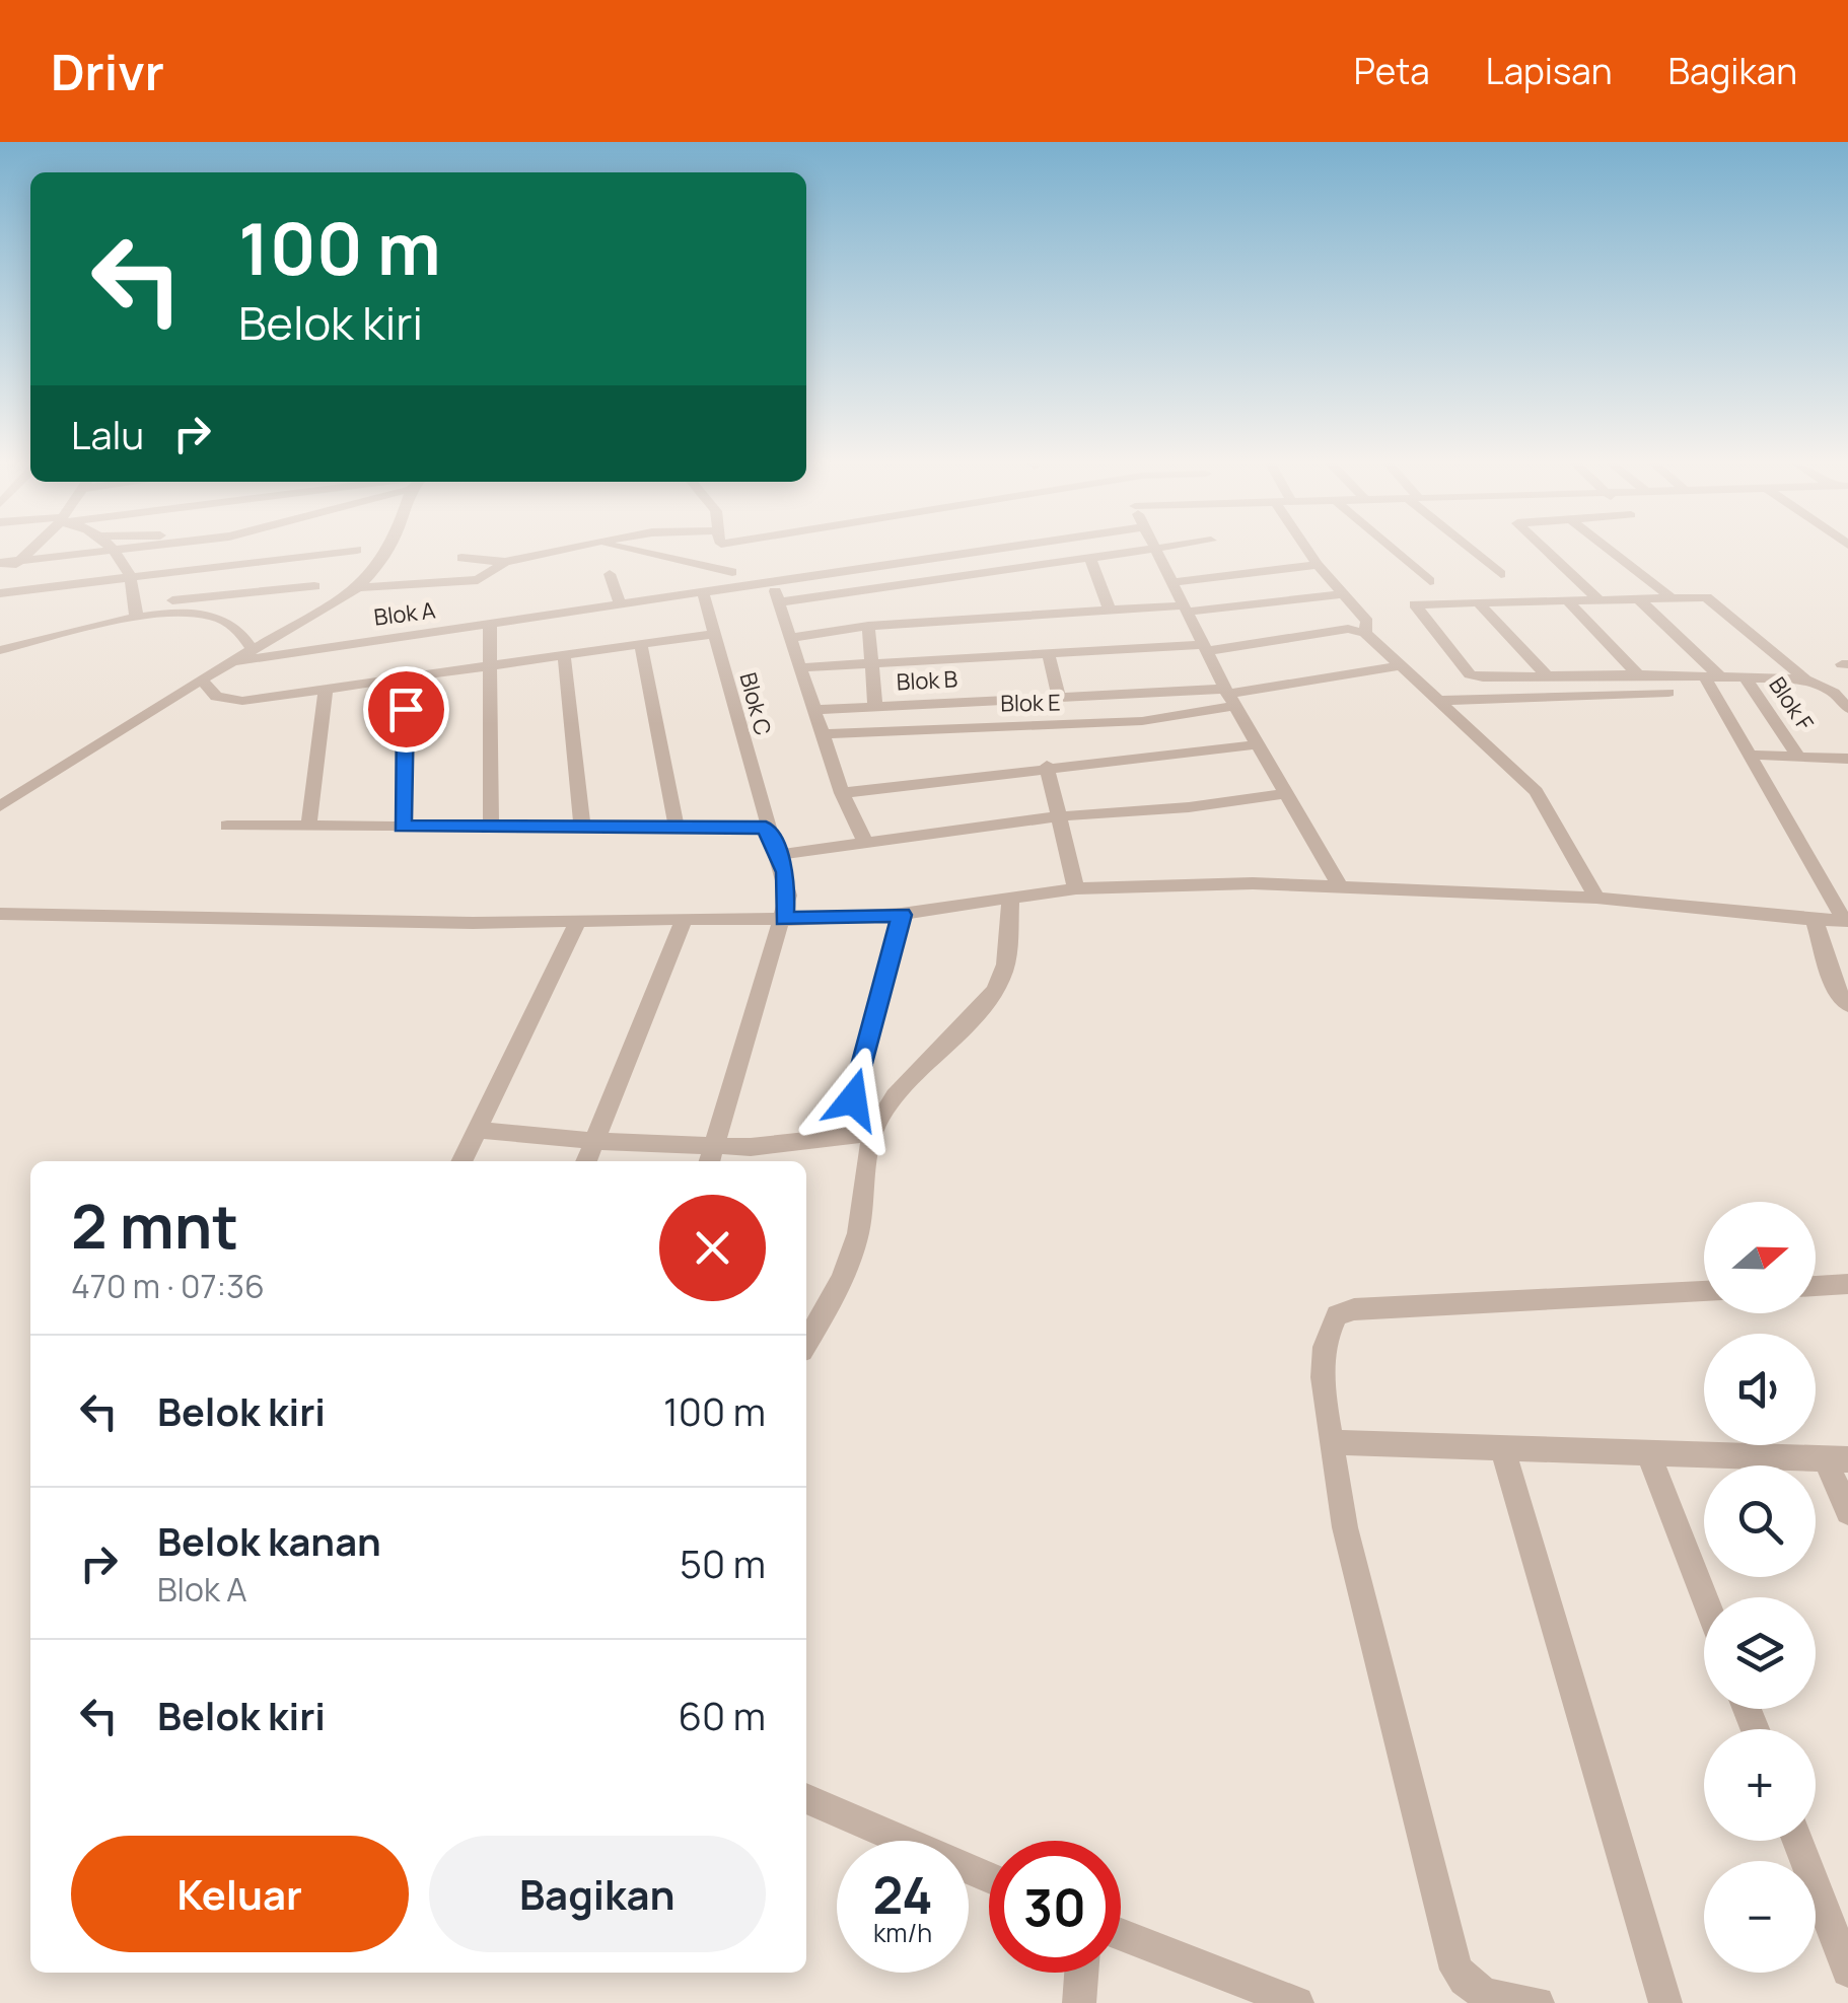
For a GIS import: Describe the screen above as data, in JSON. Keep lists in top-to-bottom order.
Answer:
{
  "streets": {
    "street": [
      "Blok A",
      "Blok B",
      "Blok E",
      "Blok C",
      "Blok F"
    ]
  },
  "crossings": [
    ["Blok A", "Blok C"],
    ["Blok B", "Blok E"]
  ],
  "north": "right",
  "page": {
    "header": "Drivr",
    "nav": ["Peta", "Lapisan", "Bagikan"],
    "turn": ["100 m", "Belok kiri"],
    "then": "Lalu",
    "heading": ["2 mnt", "470 m · 07:36"],
    "map_buttons": ["+", "−"],
    "list": [
      {
        "name": "Belok kiri",
        "value": "100 m"
      },
      {
        "name": "Belok kanan",
        "note": "Blok A",
        "value": "50 m"
      },
      {
        "name": "Belok kiri",
        "value": "60 m"
      }
    ],
    "buttons": ["Keluar", "Bagikan"],
    "speed": "24 km/h",
    "limit": "30"
  }
}
